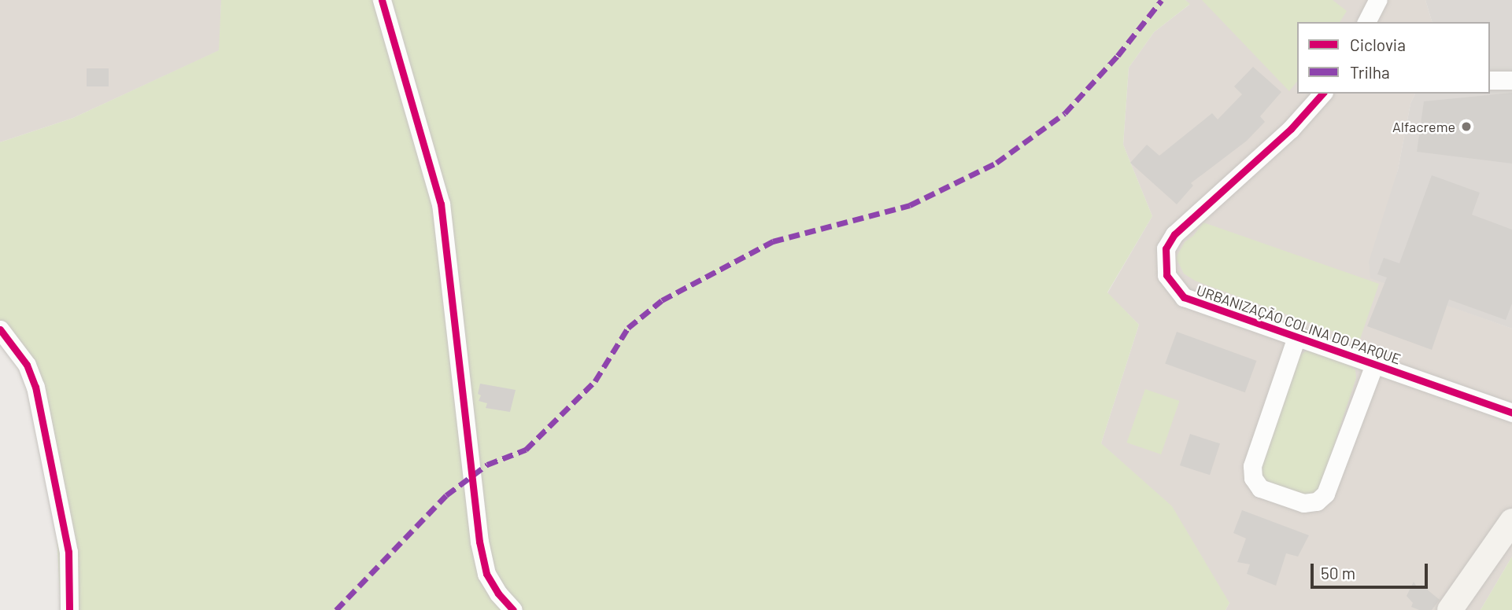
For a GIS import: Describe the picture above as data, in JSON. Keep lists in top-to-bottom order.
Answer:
{
  "streets": {
    "street": ["URBANIZAÇÃO COLINA DO PARQUE"]
  },
  "places": ["Alfacreme"],
  "legend": ["Ciclovia", "Trilha"],
  "scale_bar": "50 m"
}
